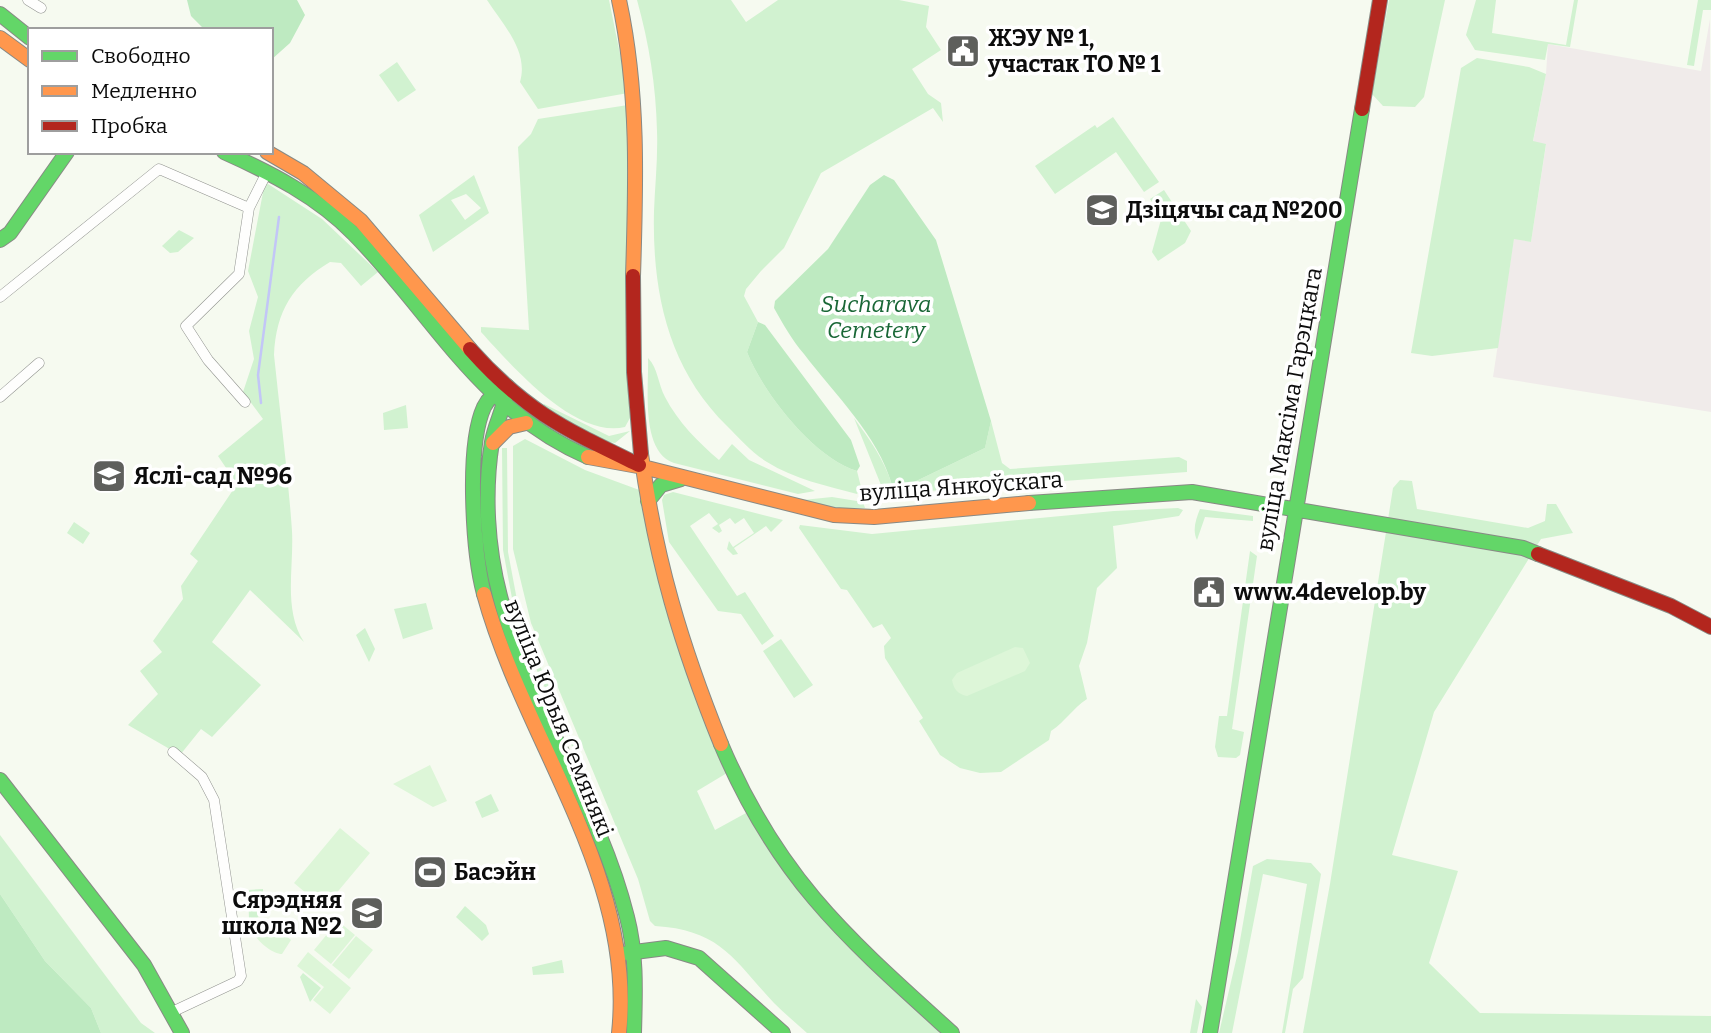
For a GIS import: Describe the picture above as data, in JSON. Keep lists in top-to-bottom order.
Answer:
{
  "streets": {
    "main road": ["вуліца Максіма Гарэцкага", "вуліца Янкоўскага", "вуліца Юрыя Семянякі"]
  },
  "crossings": [
    ["вуліца Максіма Гарэцкага", "вуліца Янкоўскага"]
  ],
  "parks": ["Sucharava Cemetery"],
  "places": {
    "public building": ["ЖЭУ № 1, участак ТО № 1", "www.4develop.by"],
    "school or university": ["Дзіцячы сад №200", "Яслі-сад №96", "Сярэдняя школа №2"],
    "sports": ["Басэйн"]
  },
  "legend": ["Свободно", "Медленно", "Пробка"]
}
